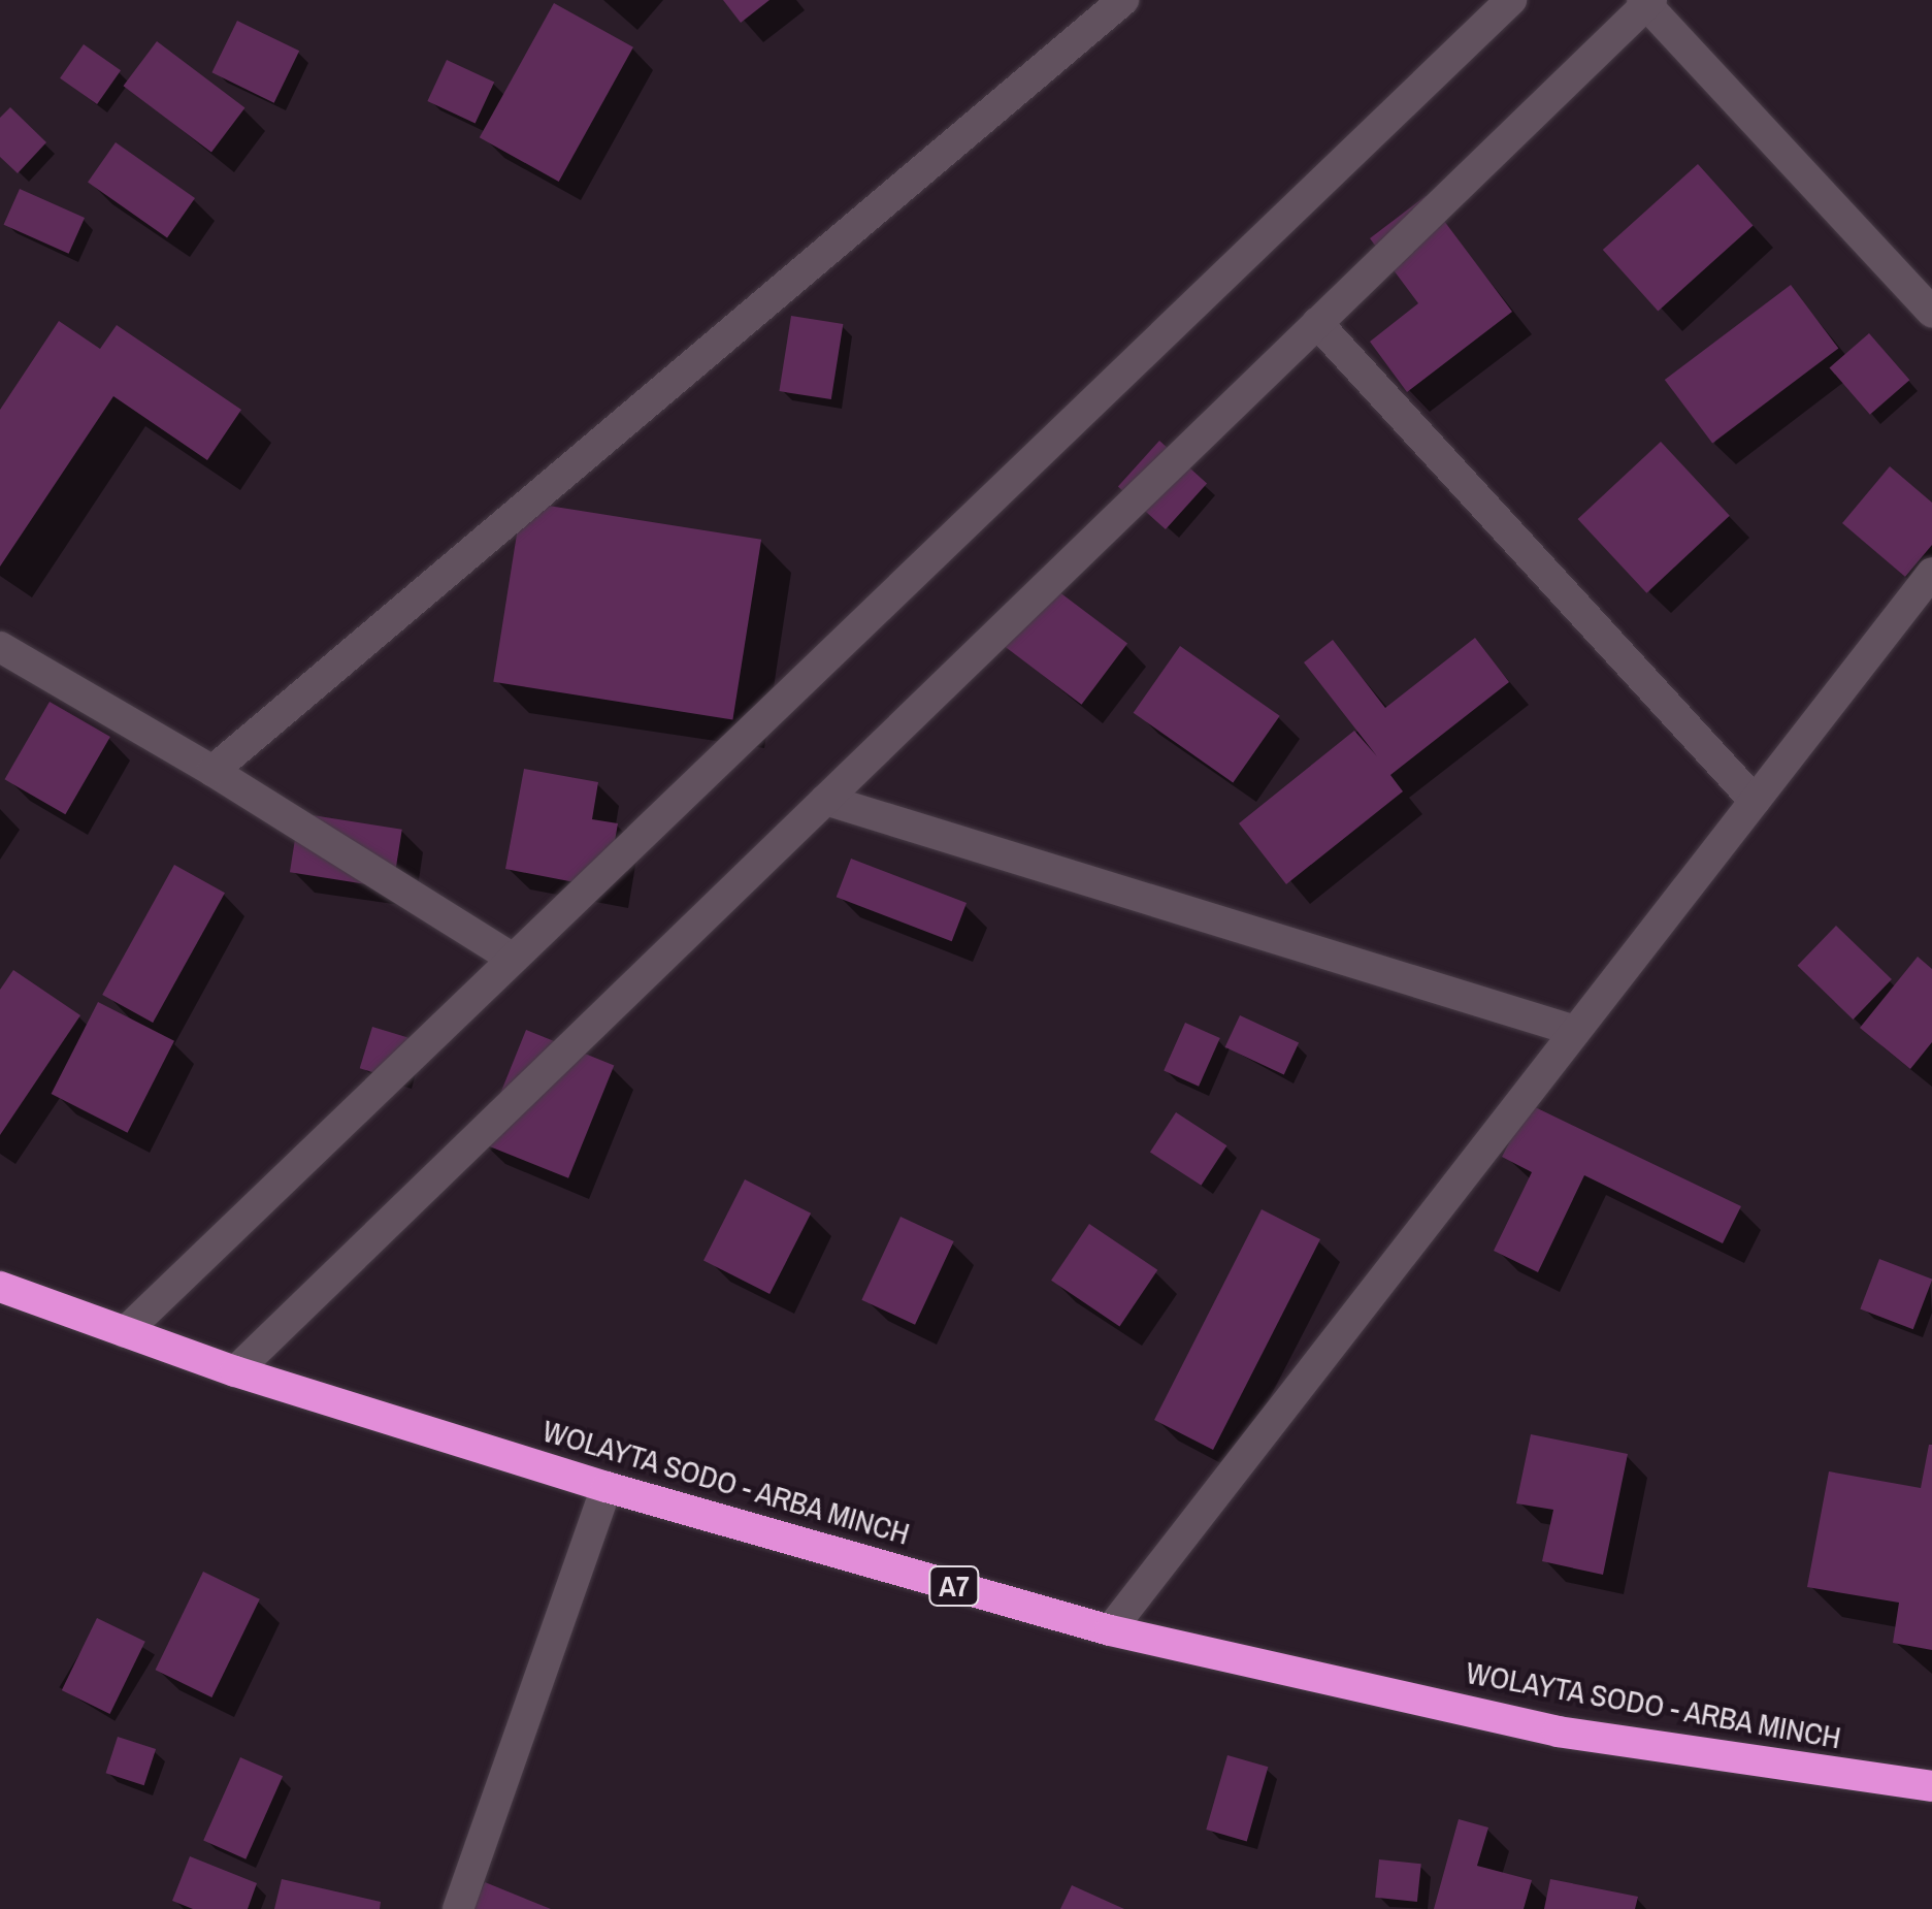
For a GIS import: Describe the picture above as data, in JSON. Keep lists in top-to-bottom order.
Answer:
{
  "streets": {
    "highway": ["WOLAYTA SODO - ARBA MINCH", "A7"]
  }
}
